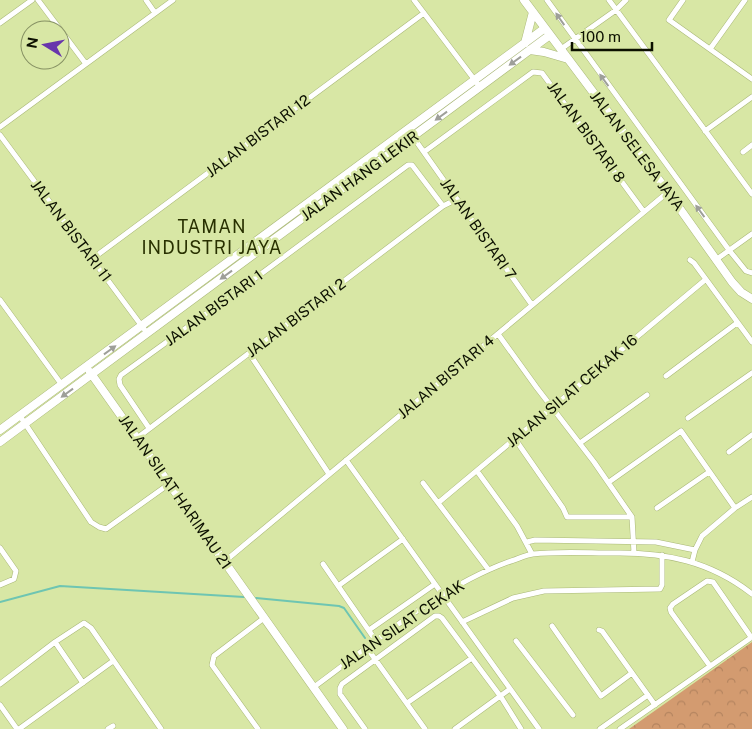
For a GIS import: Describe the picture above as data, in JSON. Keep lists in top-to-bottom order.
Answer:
{
  "streets": {
    "street": [
      "JALAN BISTARI 8",
      "JALAN BISTARI 12",
      "JALAN SELESA JAYA",
      "JALAN HANG LEKIR",
      "JALAN BISTARI 7",
      "JALAN BISTARI 11",
      "JALAN BISTARI 1",
      "JALAN BISTARI 2",
      "JALAN BISTARI 4",
      "JALAN SILAT CEKAK 16",
      "JALAN SILAT HARIMAU 21",
      "JALAN SILAT CEKAK"
    ]
  },
  "crossings": [
    ["JALAN BISTARI 8", "JALAN BISTARI 7"],
    ["JALAN BISTARI 8", "JALAN BISTARI 4"],
    ["JALAN BISTARI 12", "JALAN BISTARI 11"],
    ["JALAN SELESA JAYA", "JALAN HANG LEKIR"],
    ["JALAN SELESA JAYA", "JALAN BISTARI 4"],
    ["JALAN HANG LEKIR", "JALAN BISTARI 11"],
    ["JALAN HANG LEKIR", "JALAN SILAT HARIMAU 21"],
    ["JALAN BISTARI 7", "JALAN BISTARI 2"],
    ["JALAN BISTARI 7", "JALAN BISTARI 4"],
    ["JALAN BISTARI 1", "JALAN BISTARI 2"],
    ["JALAN BISTARI 2", "JALAN SILAT HARIMAU 21"],
    ["JALAN BISTARI 4", "JALAN SILAT HARIMAU 21"],
    ["JALAN SILAT HARIMAU 21", "JALAN SILAT CEKAK"]
  ],
  "districts": ["TAMAN INDUSTRI JAYA"],
  "scale_bar": "100 m",
  "north": "left"
}
